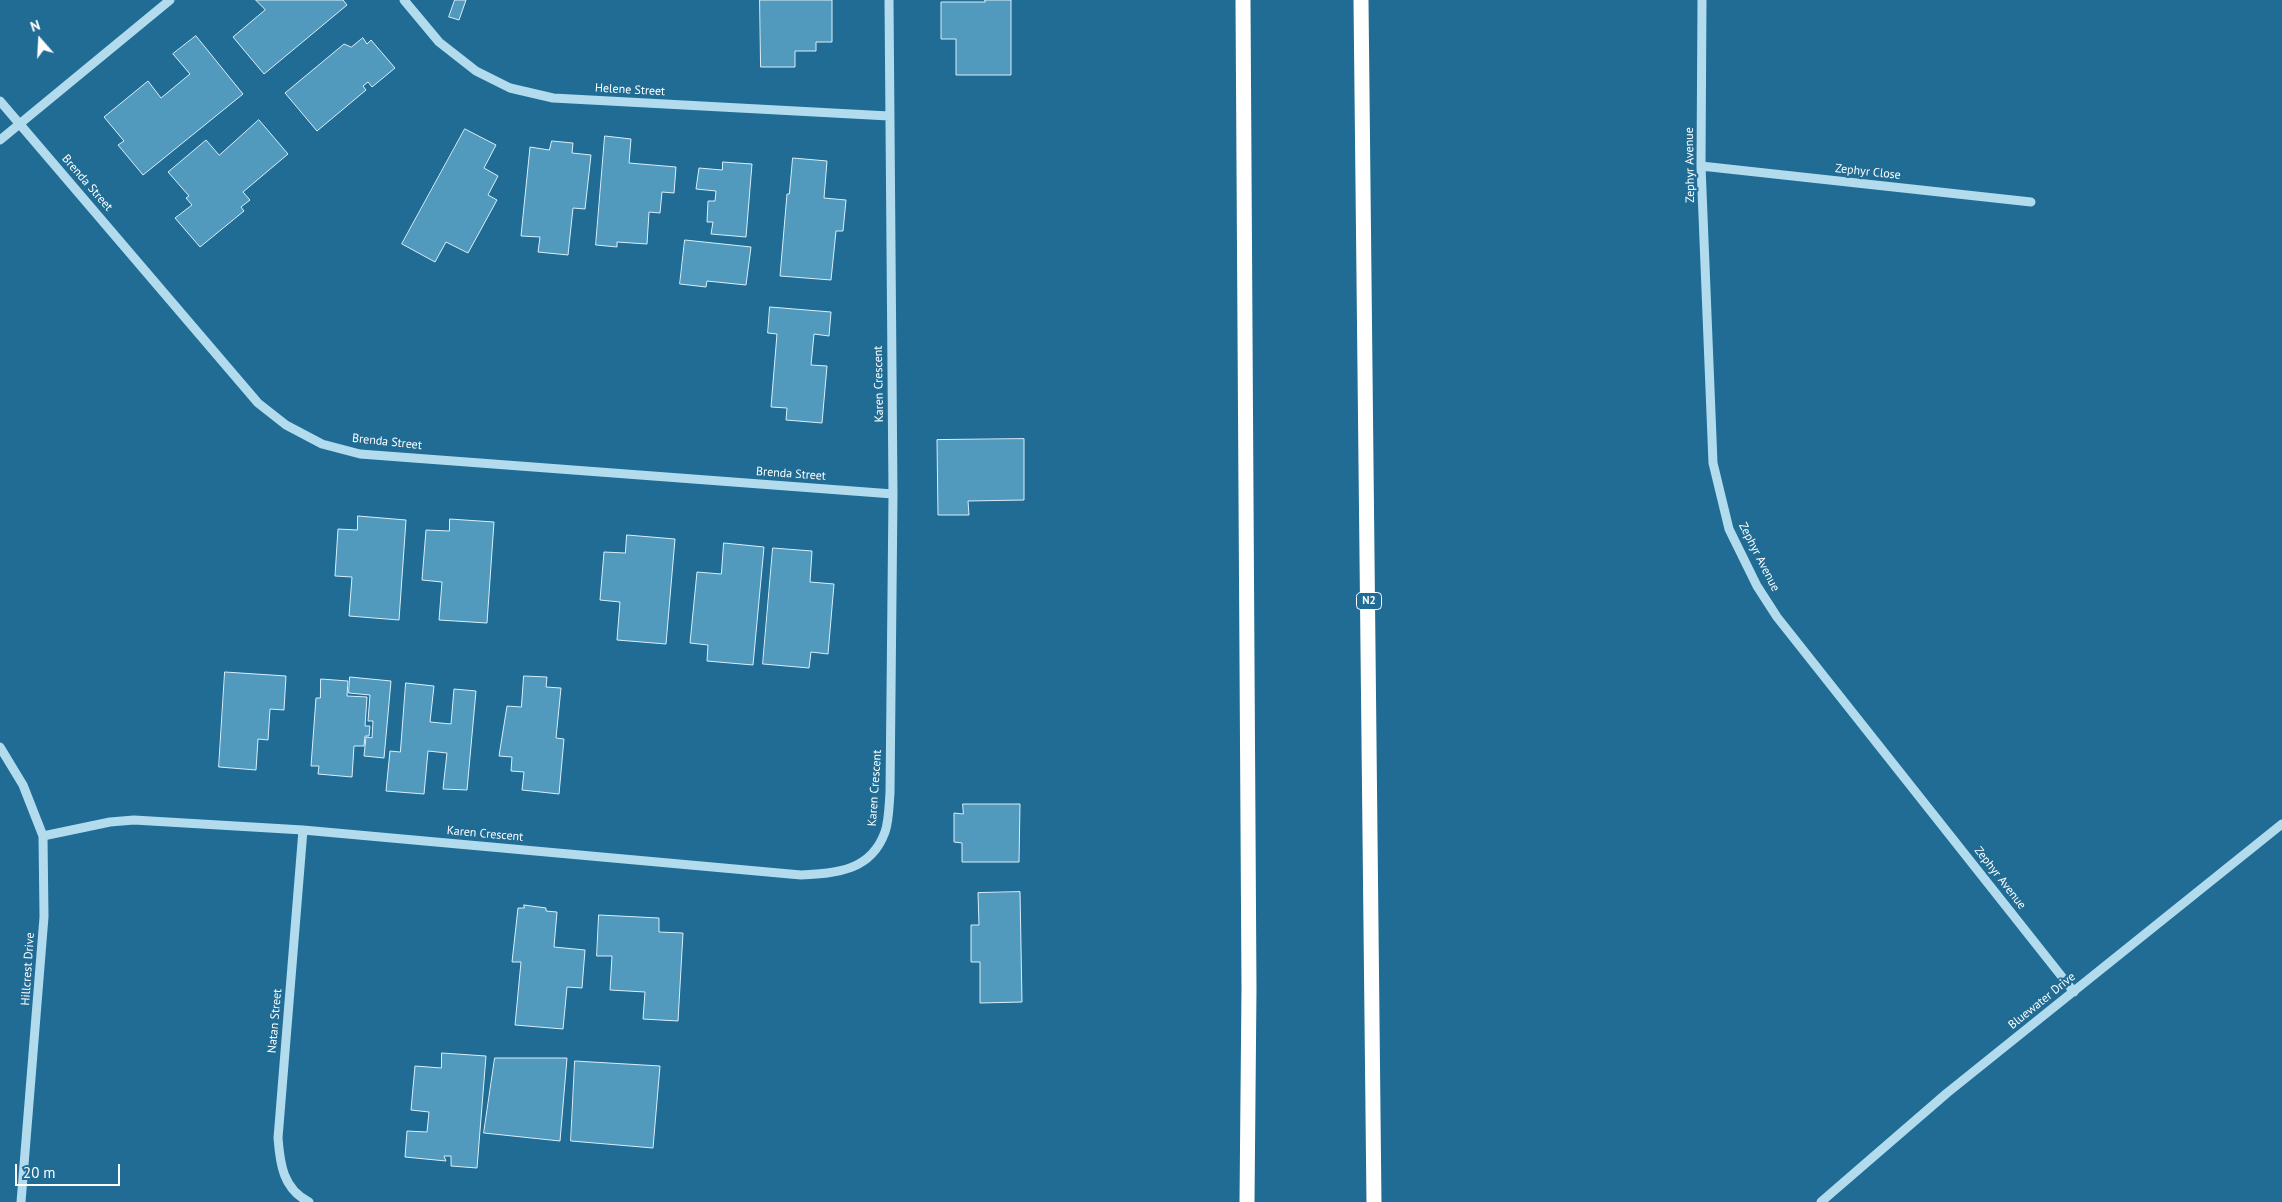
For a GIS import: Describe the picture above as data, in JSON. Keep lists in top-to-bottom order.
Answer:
{
  "streets": {
    "highway": ["N2"],
    "street": [
      "Helene Street",
      "Zephyr Avenue",
      "Zephyr Close",
      "Brenda Street",
      "Karen Crescent",
      "Hillcrest Drive",
      "Bluewater Drive",
      "Natan Street"
    ]
  },
  "crossings": [
    ["Helene Street", "Karen Crescent"],
    ["Zephyr Avenue", "Zephyr Close"],
    ["Zephyr Avenue", "Bluewater Drive"],
    ["Brenda Street", "Karen Crescent"],
    ["Karen Crescent", "Hillcrest Drive"],
    ["Karen Crescent", "Natan Street"]
  ],
  "scale_bar": "20 m",
  "north": "top"
}
